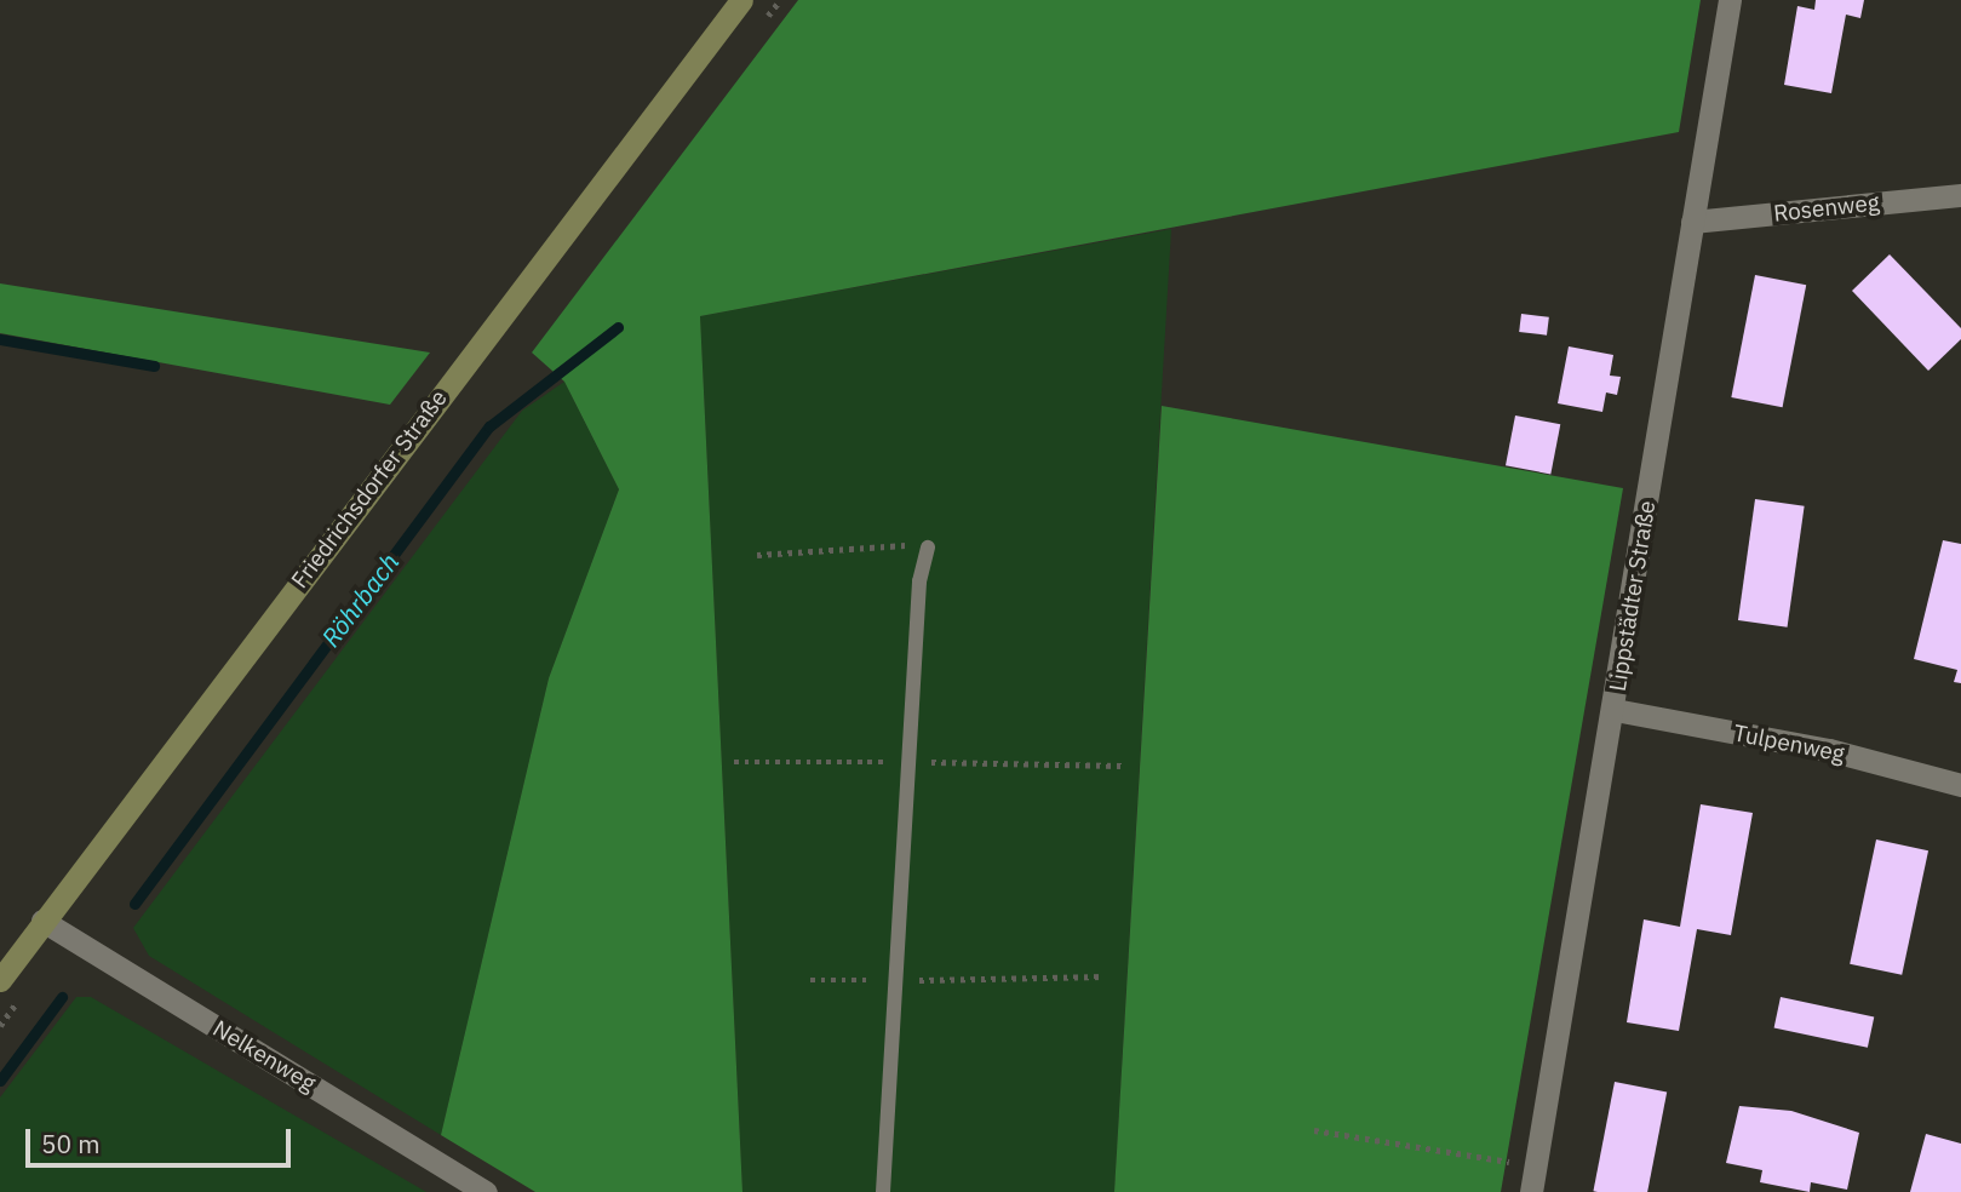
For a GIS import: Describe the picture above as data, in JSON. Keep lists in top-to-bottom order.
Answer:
{
  "streets": {
    "main road": ["Friedrichsdorfer Straße"],
    "street": [
      "Rosenweg",
      "Lippstädter Straße",
      "Tulpenweg",
      "Nelkenweg"
    ]
  },
  "crossings": [
    ["Rosenweg", "Lippstädter Straße"],
    ["Friedrichsdorfer Straße", "Nelkenweg"],
    ["Lippstädter Straße", "Tulpenweg"]
  ],
  "water": ["Röhrbach"],
  "scale_bar": "50 m"
}
